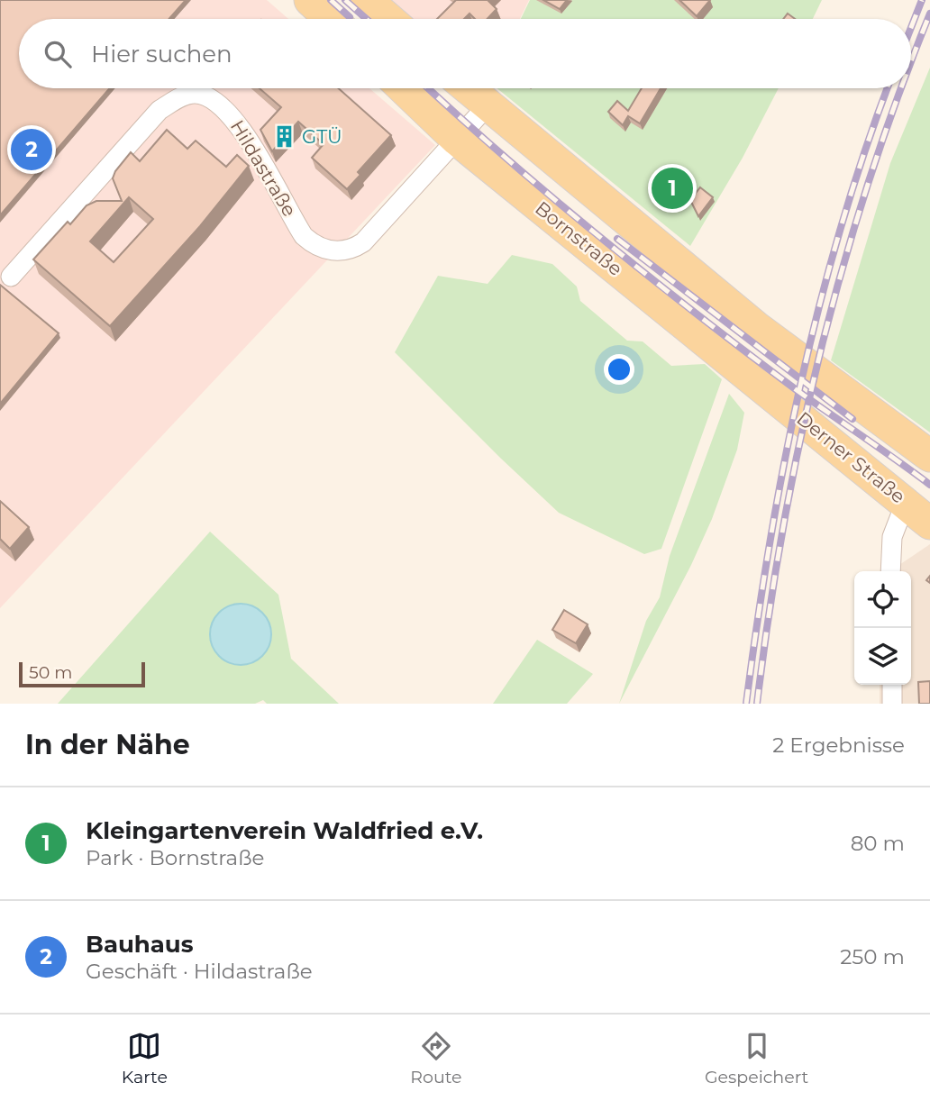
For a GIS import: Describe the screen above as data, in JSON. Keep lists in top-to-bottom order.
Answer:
{
  "streets": {
    "main road": ["Bornstraße", "Derner Straße"],
    "street": ["Hildastraße"]
  },
  "crossings": [
    ["Hildastraße", "Bornstraße"],
    ["Bornstraße", "Derner Straße"]
  ],
  "places": {
    "building": ["GTÜ"]
  },
  "scale_bar": "50 m",
  "page": {
    "search": "Hier suchen",
    "pins": ["2", "1"],
    "scale": "50 m",
    "heading": ["In der Nähe", "2 Ergebnisse"],
    "list": [
      {
        "mark": "1",
        "name": "Kleingartenverein Waldfried e.V.",
        "note": "Park · Bornstraße",
        "value": "80 m"
      },
      {
        "mark": "2",
        "name": "Bauhaus",
        "note": "Geschäft · Hildastraße",
        "value": "250 m"
      }
    ],
    "nav": ["Karte", "Route", "Gespeichert"]
  }
}
